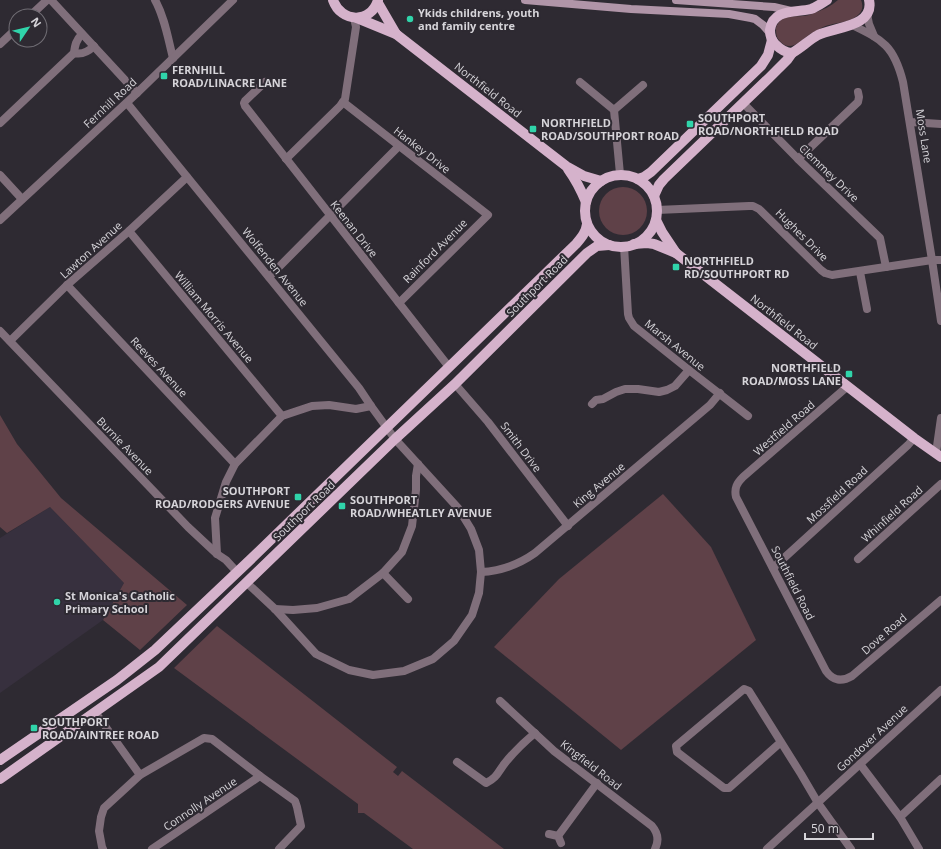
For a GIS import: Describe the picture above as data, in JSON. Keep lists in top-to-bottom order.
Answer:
{
  "streets": {
    "main road": ["Northfield Road", "Southport Road"],
    "street": [
      "Fernhill Road",
      "Moss Lane",
      "Hankey Drive",
      "Clemmey Drive",
      "Keenan Drive",
      "Hughes Drive",
      "Lawton Avenue",
      "Rainford Avenue",
      "Wolfenden Avenue",
      "William Morris Avenue",
      "Marsh Avenue",
      "Reeves Avenue",
      "Westfield Road",
      "Burnie Avenue",
      "Smith Drive",
      "King Avenue",
      "Mossfield Road",
      "Whinfield Road",
      "Southfield Road",
      "Dove Road",
      "Gondover Avenue",
      "Kingfield Road",
      "Connolly Avenue"
    ]
  },
  "crossings": [
    ["Northfield Road", "Hughes Drive"],
    ["Northfield Road", "Southport Road"],
    ["Northfield Road", "Marsh Avenue"],
    ["Northfield Road", "Westfield Road"],
    ["Northfield Road", "Mossfield Road"],
    ["Fernhill Road", "Wolfenden Avenue"],
    ["Moss Lane", "Hughes Drive"],
    ["Hankey Drive", "Rainford Avenue"],
    ["Clemmey Drive", "Hughes Drive"],
    ["Keenan Drive", "Rainford Avenue"],
    ["Keenan Drive", "Southport Road"],
    ["Hughes Drive", "Southport Road"],
    ["Hughes Drive", "Marsh Avenue"],
    ["Lawton Avenue", "Wolfenden Avenue"],
    ["Lawton Avenue", "William Morris Avenue"],
    ["Lawton Avenue", "Reeves Avenue"],
    ["Lawton Avenue", "Burnie Avenue"],
    ["Wolfenden Avenue", "Southport Road"],
    ["Wolfenden Avenue", "King Avenue"],
    ["Southport Road", "Marsh Avenue"],
    ["Southport Road", "Burnie Avenue"],
    ["Southport Road", "Smith Drive"],
    ["Marsh Avenue", "King Avenue"],
    ["Westfield Road", "Southfield Road"],
    ["Smith Drive", "King Avenue"],
    ["Mossfield Road", "Southfield Road"],
    ["Southfield Road", "Dove Road"]
  ],
  "places": {
    "other": ["Ykids childrens, youth and family centre", "St Monica's Catholic Primary School"],
    "transit": [
      "FERNHILL ROAD/LINACRE LANE",
      "SOUTHPORT ROAD/NORTHFIELD ROAD",
      "NORTHFIELD ROAD/SOUTHPORT ROAD",
      "NORTHFIELD RD/SOUTHPORT RD",
      "NORTHFIELD ROAD/MOSS LANE",
      "SOUTHPORT ROAD/RODGERS AVENUE",
      "SOUTHPORT ROAD/WHEATLEY AVENUE",
      "SOUTHPORT ROAD/AINTREE ROAD"
    ]
  },
  "scale_bar": "50 m",
  "north": "top right"
}
